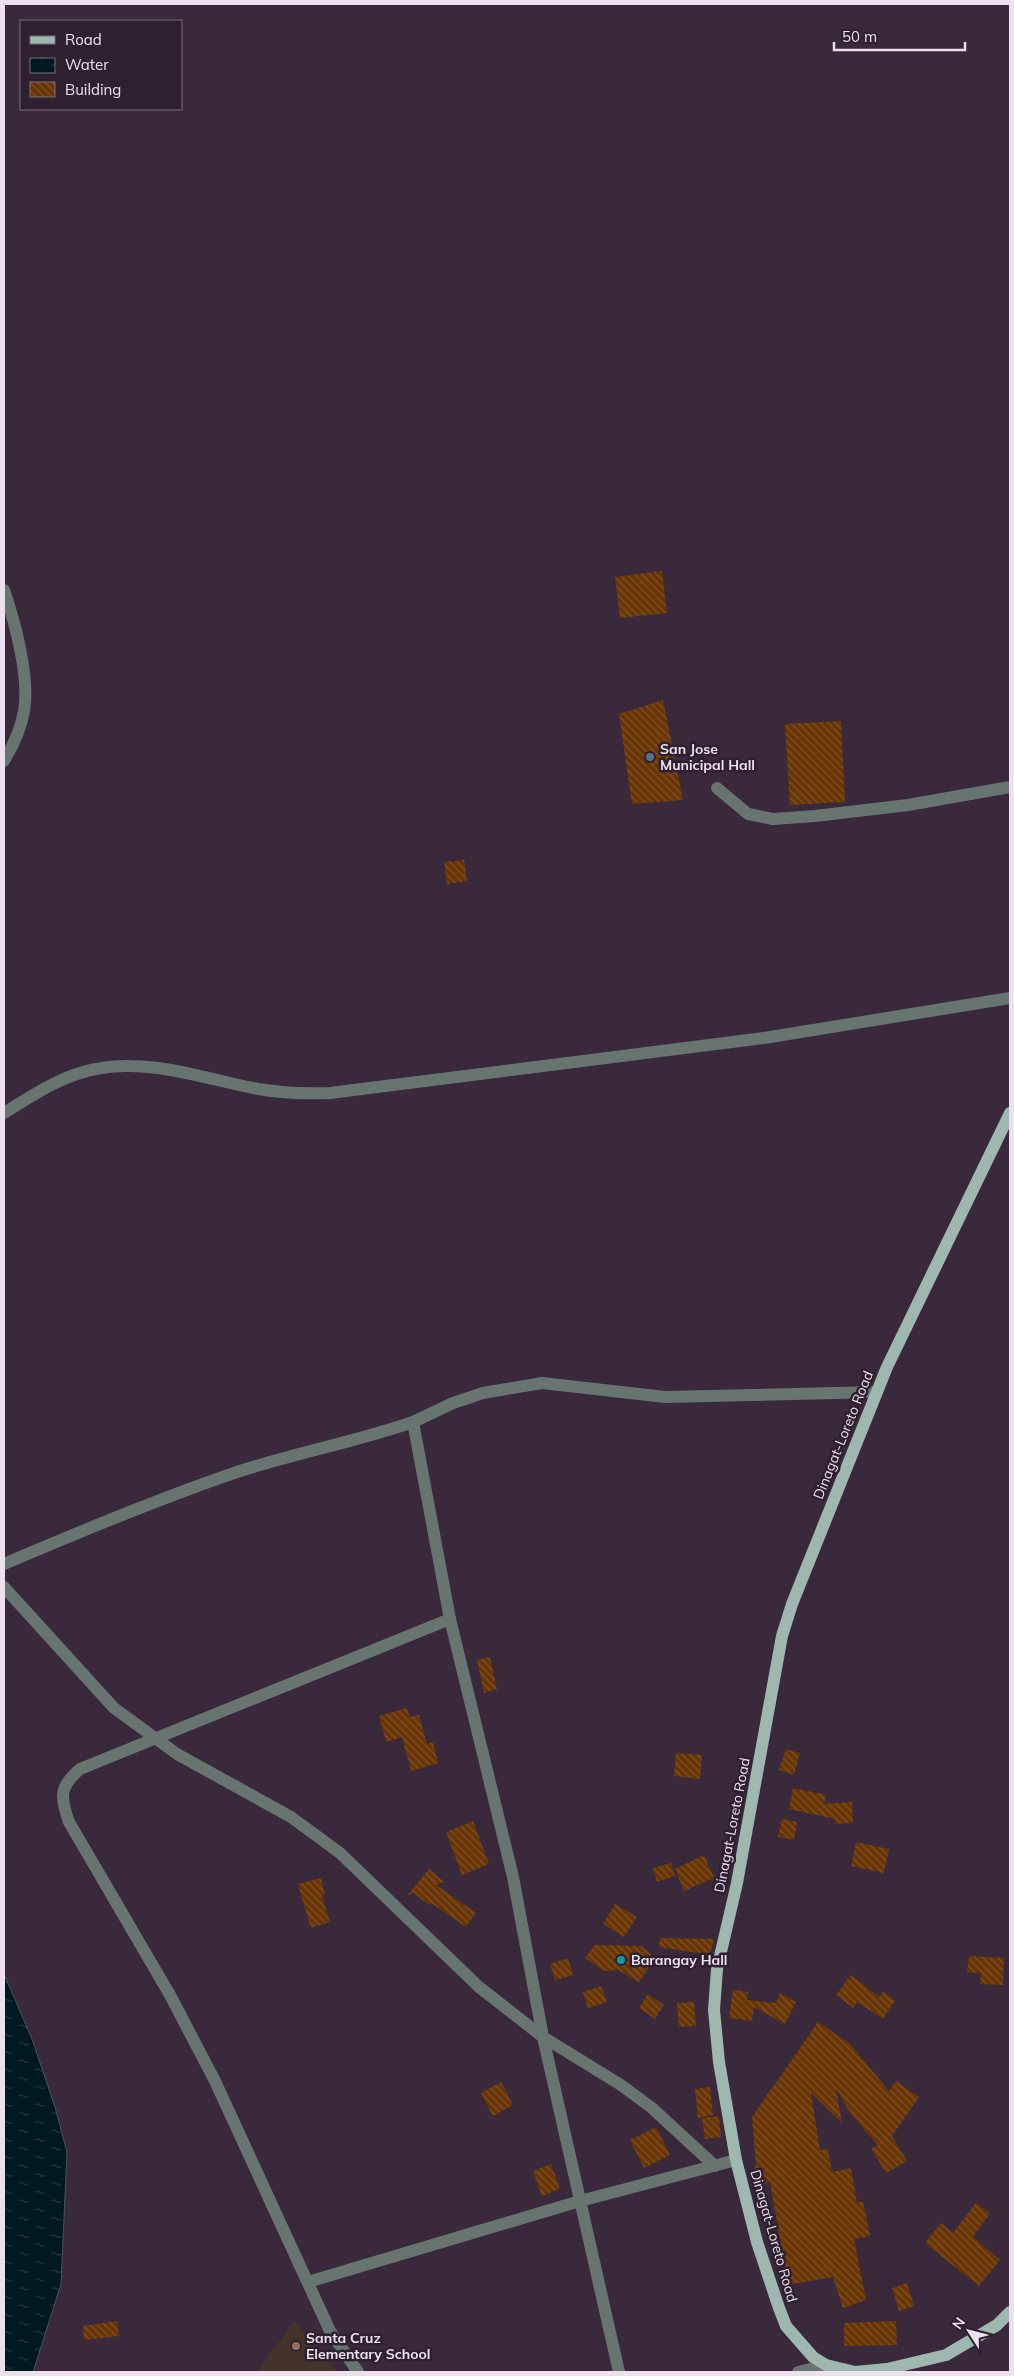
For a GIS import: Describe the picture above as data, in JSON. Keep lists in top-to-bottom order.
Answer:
{
  "streets": {
    "main road": ["Dinagat-Loreto Road"]
  },
  "places": ["San Jose Municipal Hall", "Barangay Hall", "Santa Cruz Elementary School"],
  "legend": ["Road", "Water", "Building"],
  "scale_bar": "50 m",
  "north": "top left"
}
